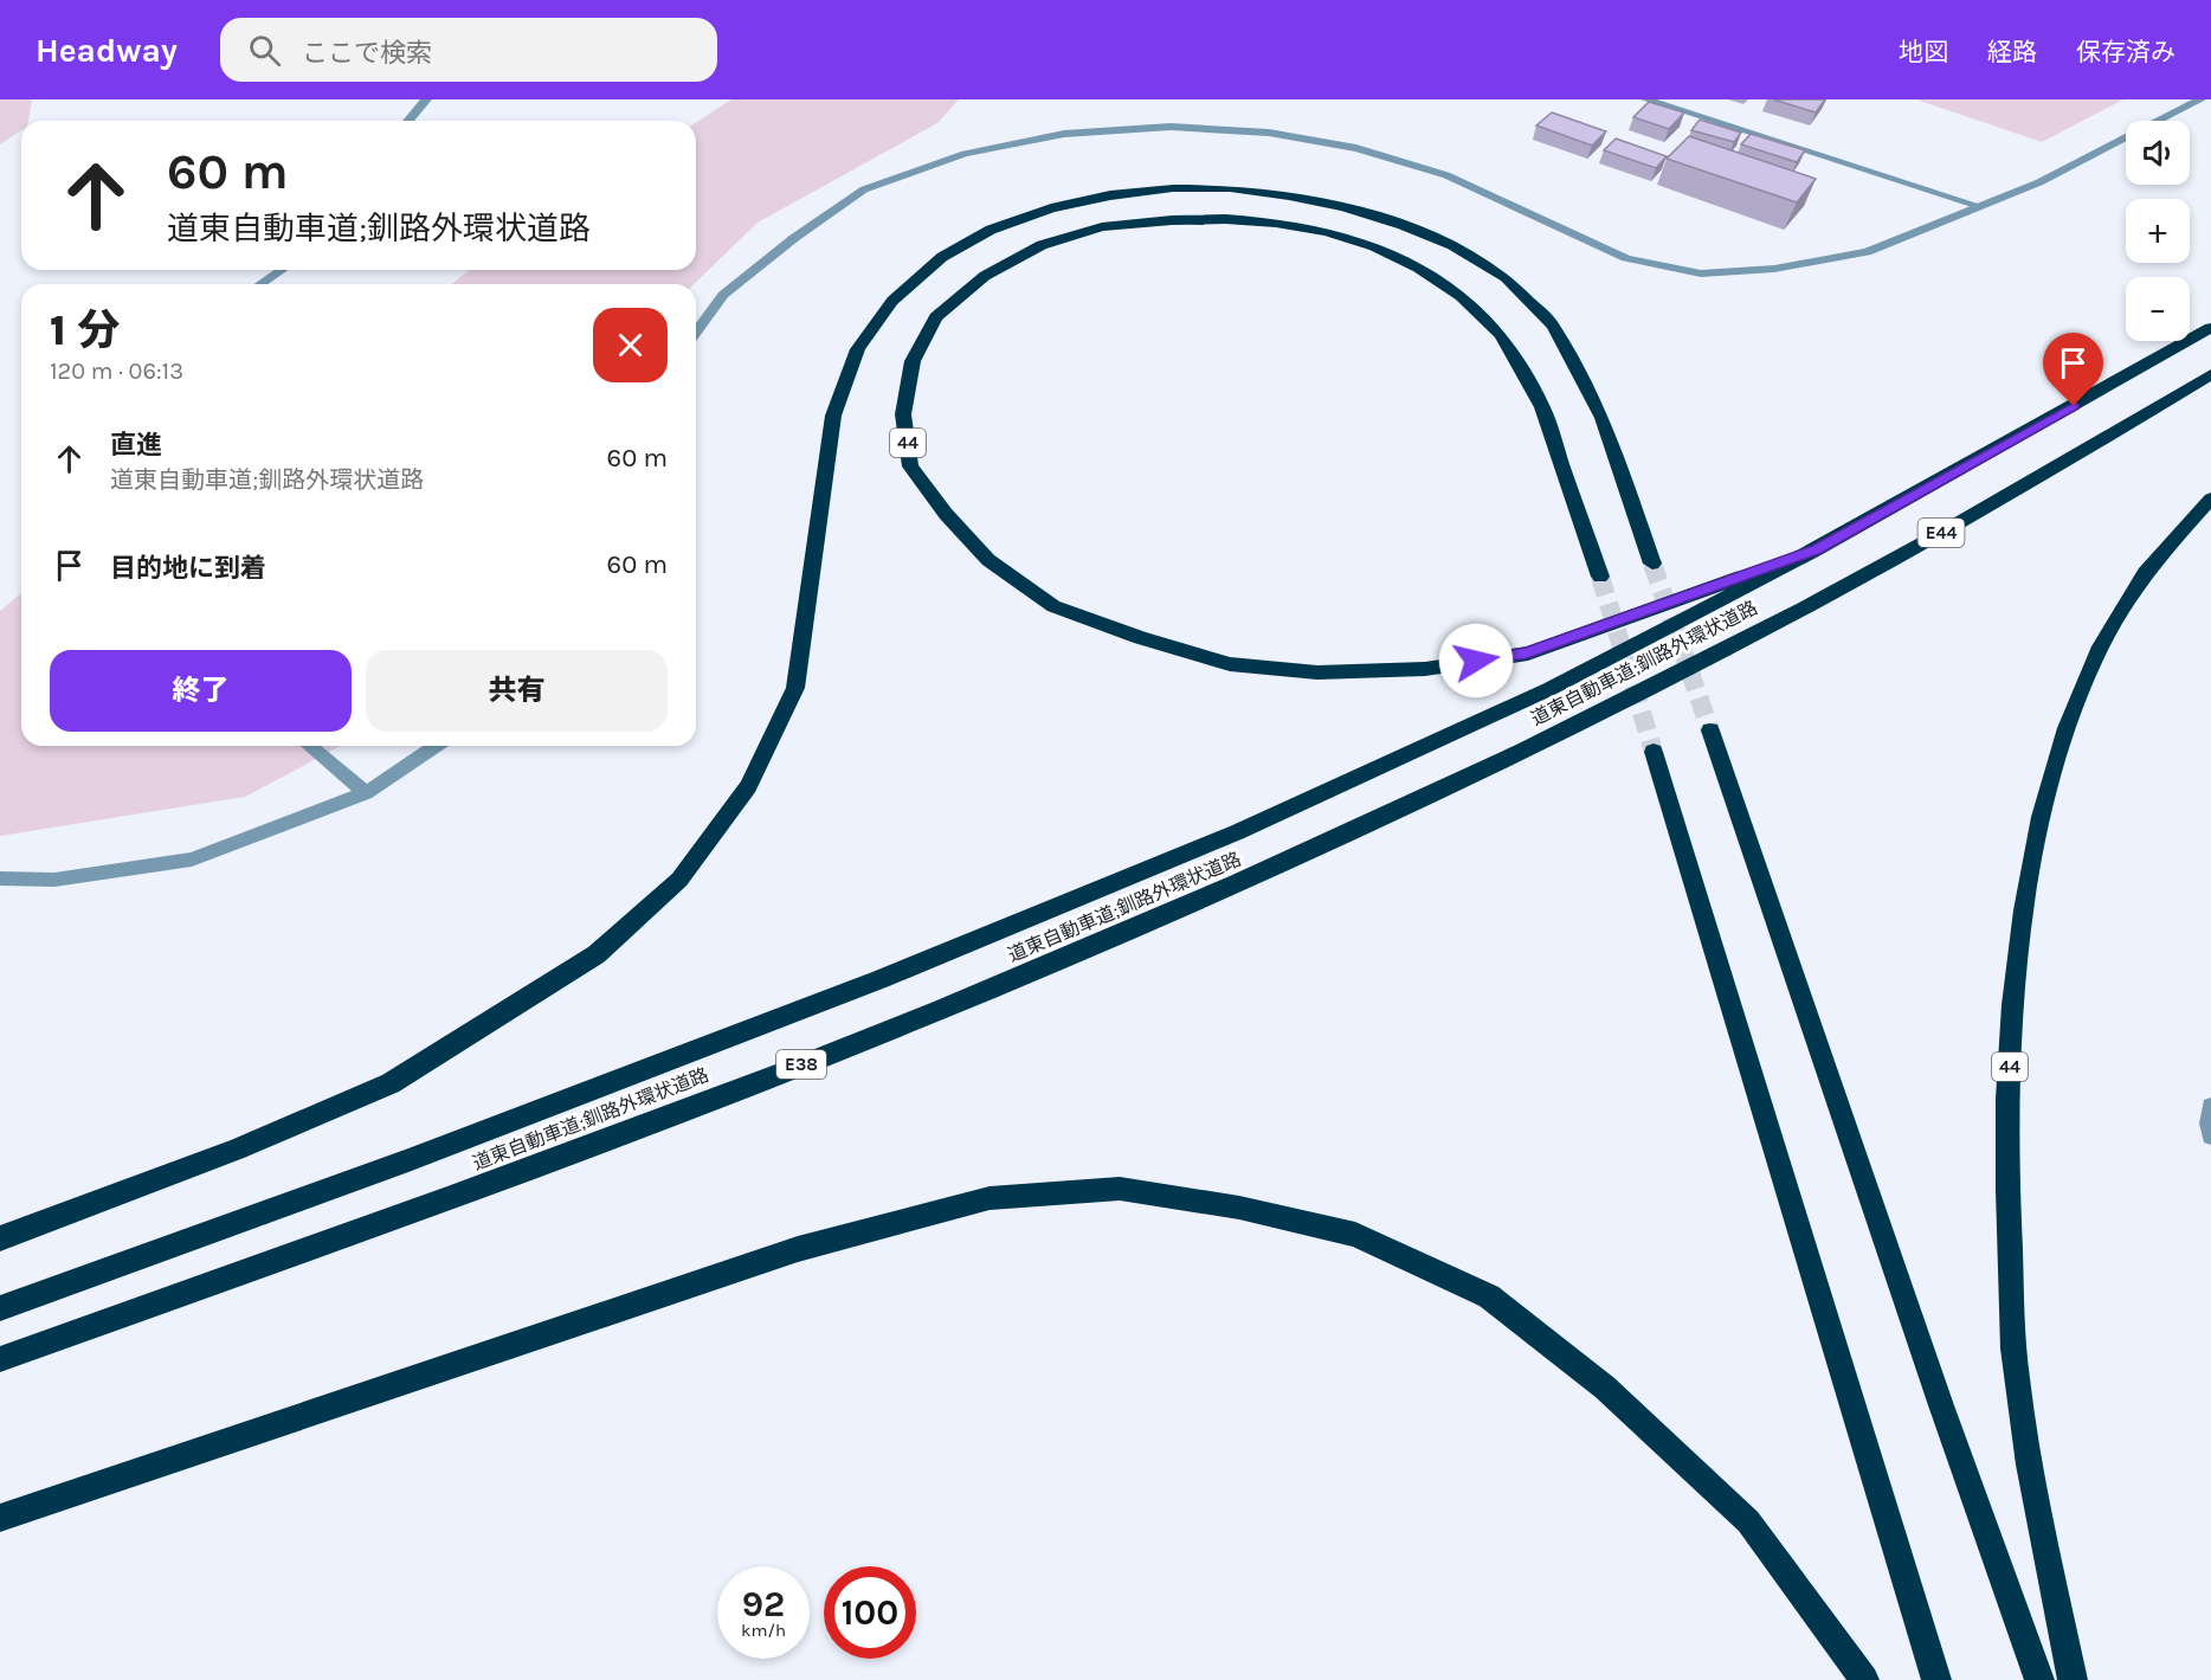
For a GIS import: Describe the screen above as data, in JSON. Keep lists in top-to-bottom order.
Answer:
{
  "streets": {
    "highway": [
      "44",
      "E44",
      "道東自動車道;釧路外環状道路",
      "E38"
    ]
  },
  "crossings": [
    ["44", "道東自動車道;釧路外環状道路"]
  ],
  "page": {
    "header": "Headway",
    "search": "ここで検索",
    "nav": ["地図", "経路", "保存済み"],
    "map_buttons": ["+", "−"],
    "turn": ["60 m", "道東自動車道;釧路外環状道路"],
    "heading": ["1 分", "120 m · 06:13"],
    "list": [
      {
        "name": "直進",
        "note": "道東自動車道;釧路外環状道路",
        "value": "60 m"
      },
      {
        "name": "目的地に到着",
        "value": "60 m"
      }
    ],
    "buttons": ["終了", "共有"],
    "speed": "92 km/h",
    "limit": "100"
  }
}
